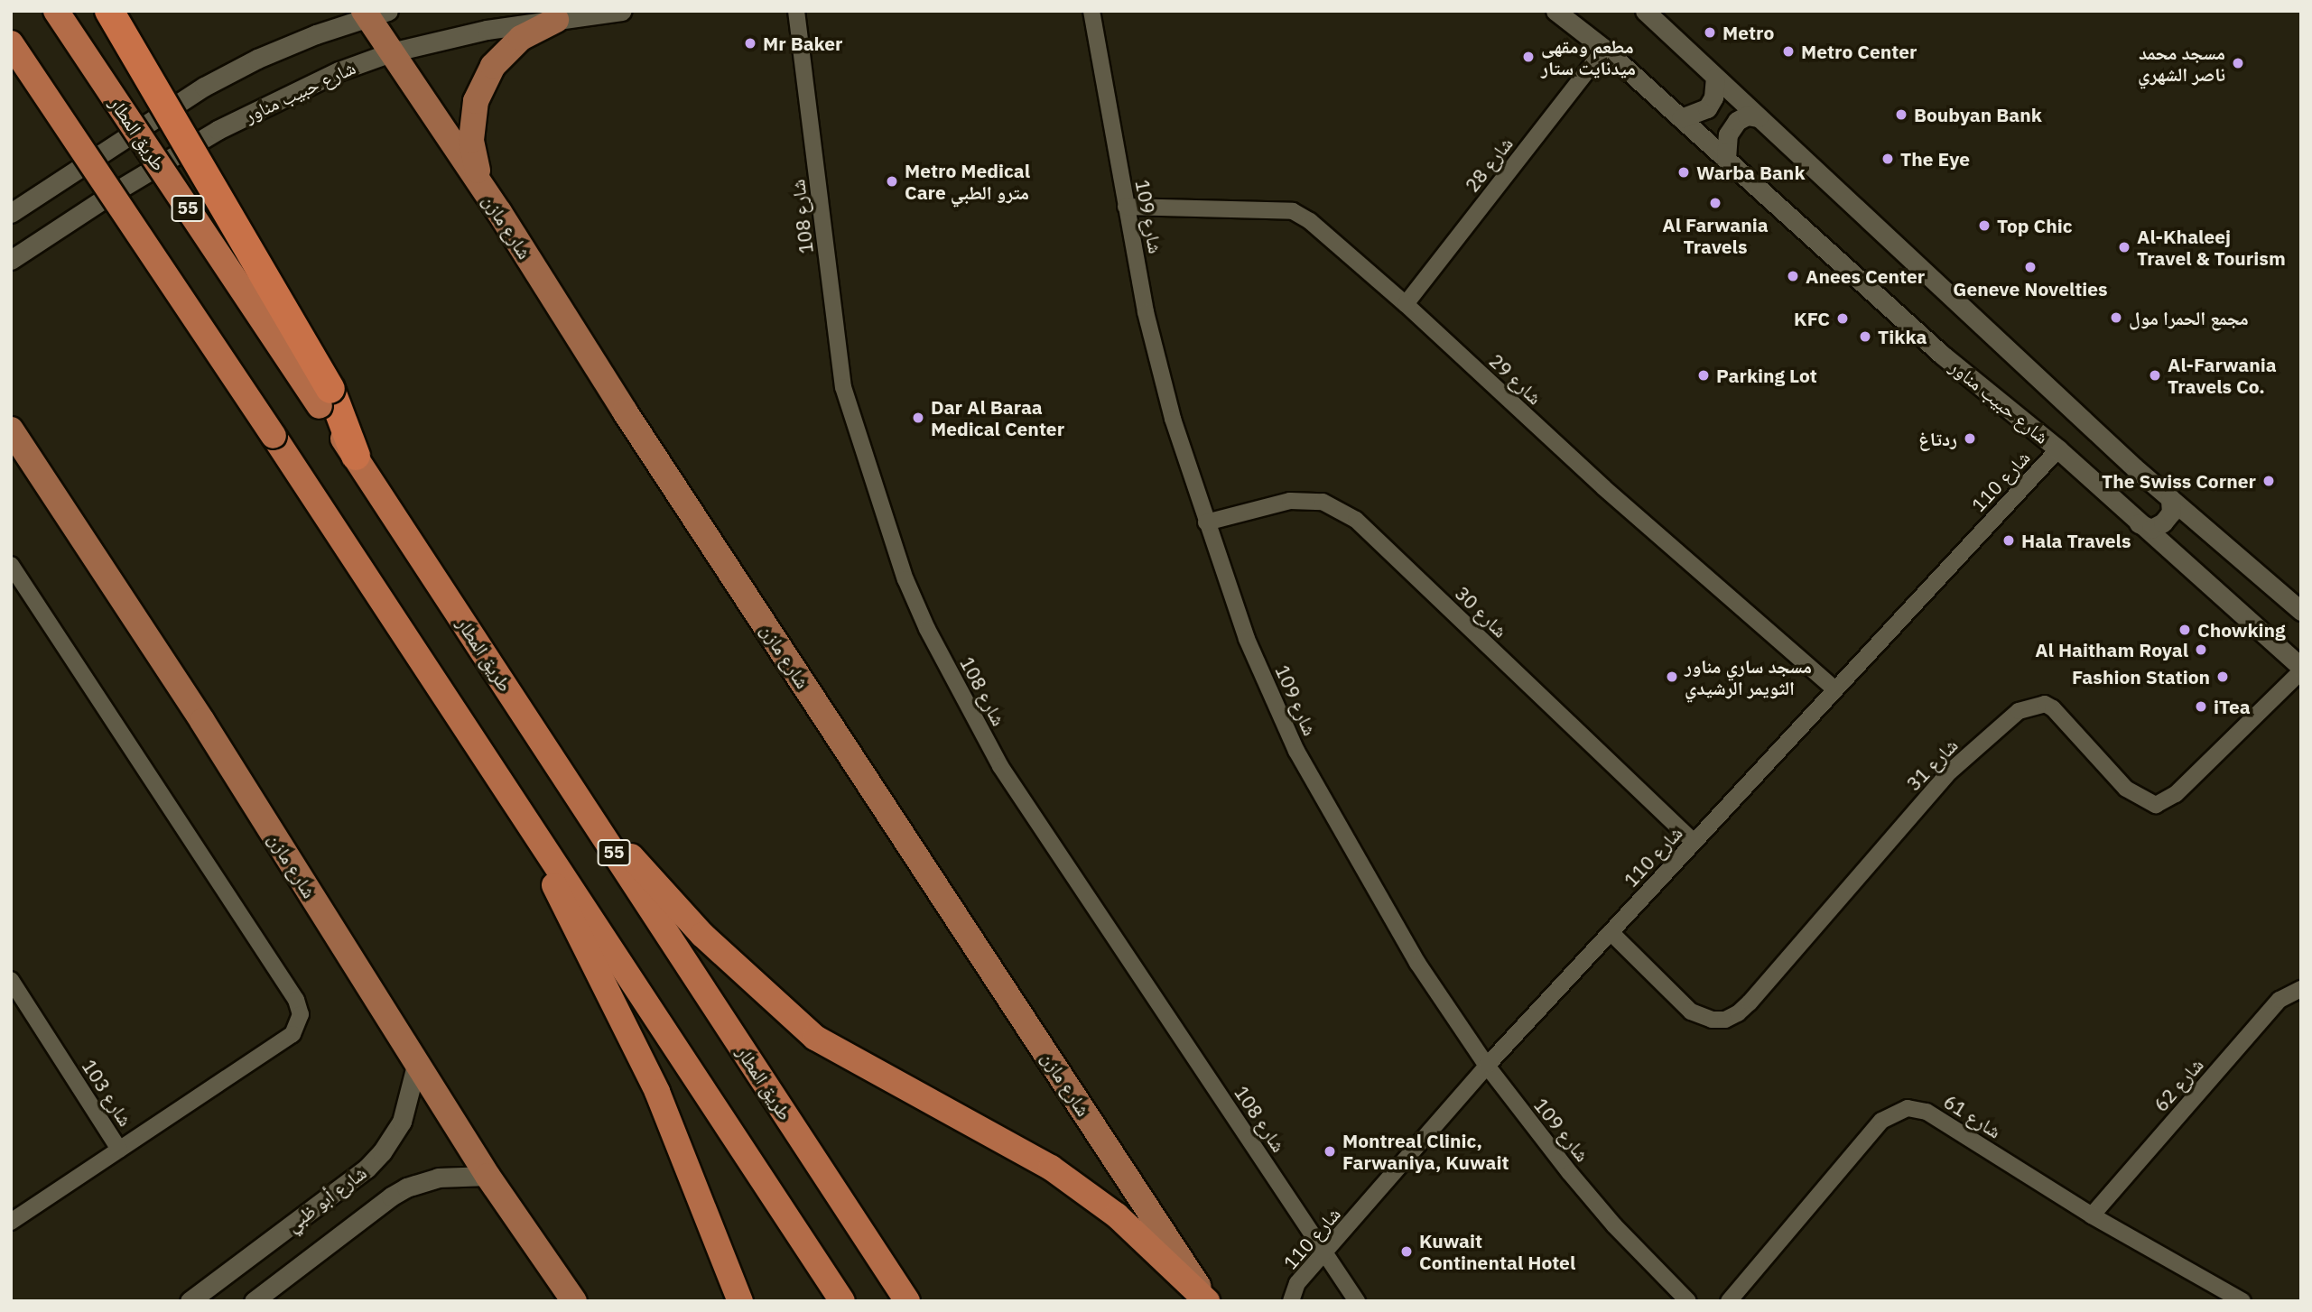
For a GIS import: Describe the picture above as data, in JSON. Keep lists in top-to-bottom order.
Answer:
{
  "streets": {
    "highway": ["طريق المطار", "55"],
    "main road": ["شارع مازن"],
    "street": [
      "شارع حبيب مناور",
      "شارع 28",
      "شارع 108",
      "شارع 109",
      "شارع 29",
      "شارع 110",
      "شارع 30",
      "شارع 31",
      "شارع 62",
      "شارع 103",
      "شارع 61",
      "شارع أبو ظبي"
    ]
  },
  "crossings": [
    ["شارع حبيب مناور", "شارع 28"],
    ["شارع حبيب مناور", "شارع مازن"],
    ["شارع حبيب مناور", "شارع 110"],
    ["شارع 28", "شارع 29"],
    ["شارع 108", "شارع 110"],
    ["شارع 109", "شارع 29"],
    ["شارع 109", "شارع 110"],
    ["شارع 109", "شارع 30"],
    ["شارع مازن", "شارع أبو ظبي"],
    ["شارع 29", "شارع 110"],
    ["شارع 110", "شارع 30"],
    ["شارع 110", "شارع 31"],
    ["شارع 62", "شارع 61"]
  ],
  "places": [
    "Metro",
    "Mr Baker",
    "Metro Center",
    "مطعم ومقهى ميدنايت ستار",
    "مسجد محمد ناصر الشهري",
    "Boubyan Bank",
    "The Eye",
    "Warba Bank",
    "Metro Medical Care مترو الطبي",
    "Al Farwania Travels",
    "Top Chic",
    "Al-Khaleej Travel & Tourism",
    "Geneve Novelties",
    "Anees Center",
    "مجمع الحمرا مول",
    "KFC",
    "Tikka",
    "Parking Lot",
    "Al-Farwania Travels Co.",
    "Dar Al Baraa Medical Center",
    "ردتاغ",
    "The Swiss Corner",
    "Hala Travels",
    "Chowking",
    "Al Haitham Royal",
    "مسجد ساري مناور الثويمر الرشيدي",
    "Fashion Station",
    "iTea",
    "Montreal Clinic, Farwaniya, Kuwait",
    "Kuwait Continental Hotel"
  ]
}
